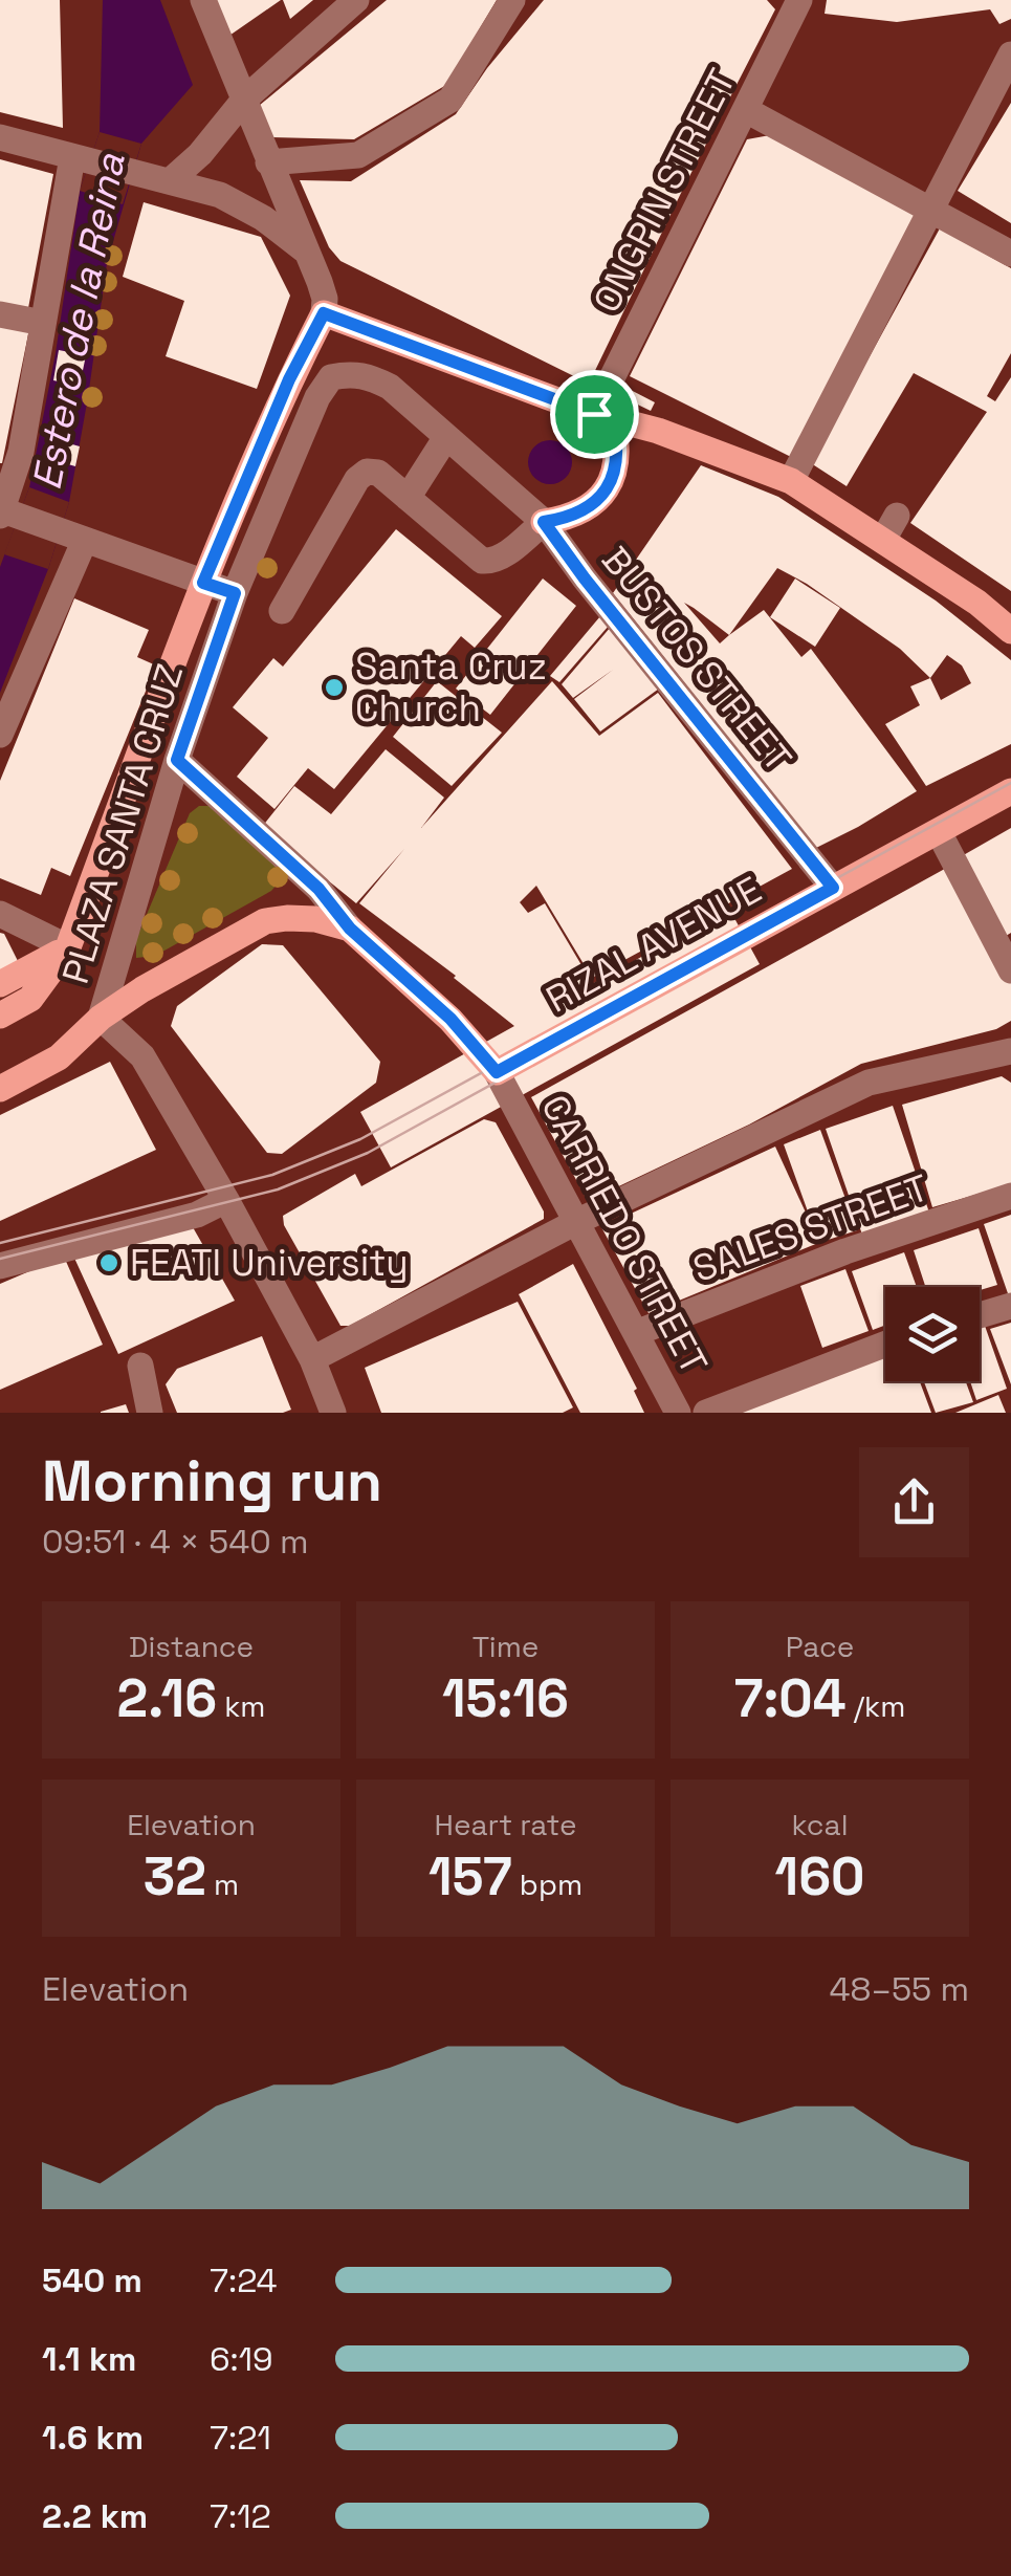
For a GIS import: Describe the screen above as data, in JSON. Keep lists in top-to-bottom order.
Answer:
{
  "streets": {
    "main road": ["PLAZA SANTA CRUZ", "RIZAL AVENUE", "CARRIEDO STREET"],
    "street": ["ONGPIN STREET", "BUSTOS STREET", "SALES STREET"]
  },
  "crossings": [
    ["BUSTOS STREET", "PLAZA SANTA CRUZ"],
    ["BUSTOS STREET", "RIZAL AVENUE"],
    ["RIZAL AVENUE", "CARRIEDO STREET"],
    ["SALES STREET", "CARRIEDO STREET"]
  ],
  "water": ["Estero de la Reina"],
  "places": ["Santa Cruz Church", "FEATI University"],
  "page": {
    "heading": ["Morning run", "09:51 · 4 × 540 m"],
    "stats": [
      ["Distance", "2.16 km"],
      ["Time", "15:16"],
      ["Pace", "7:04 /km"],
      ["Elevation", "32 m"],
      ["Heart rate", "157 bpm"],
      ["kcal", "160"]
    ],
    "chart": ["Elevation", "48–55 m"],
    "list": [
      {
        "name": "540 m",
        "note": "7:24"
      },
      {
        "name": "1.1 km",
        "note": "6:19"
      },
      {
        "name": "1.6 km",
        "note": "7:21"
      },
      {
        "name": "2.2 km",
        "note": "7:12"
      }
    ]
  }
}
